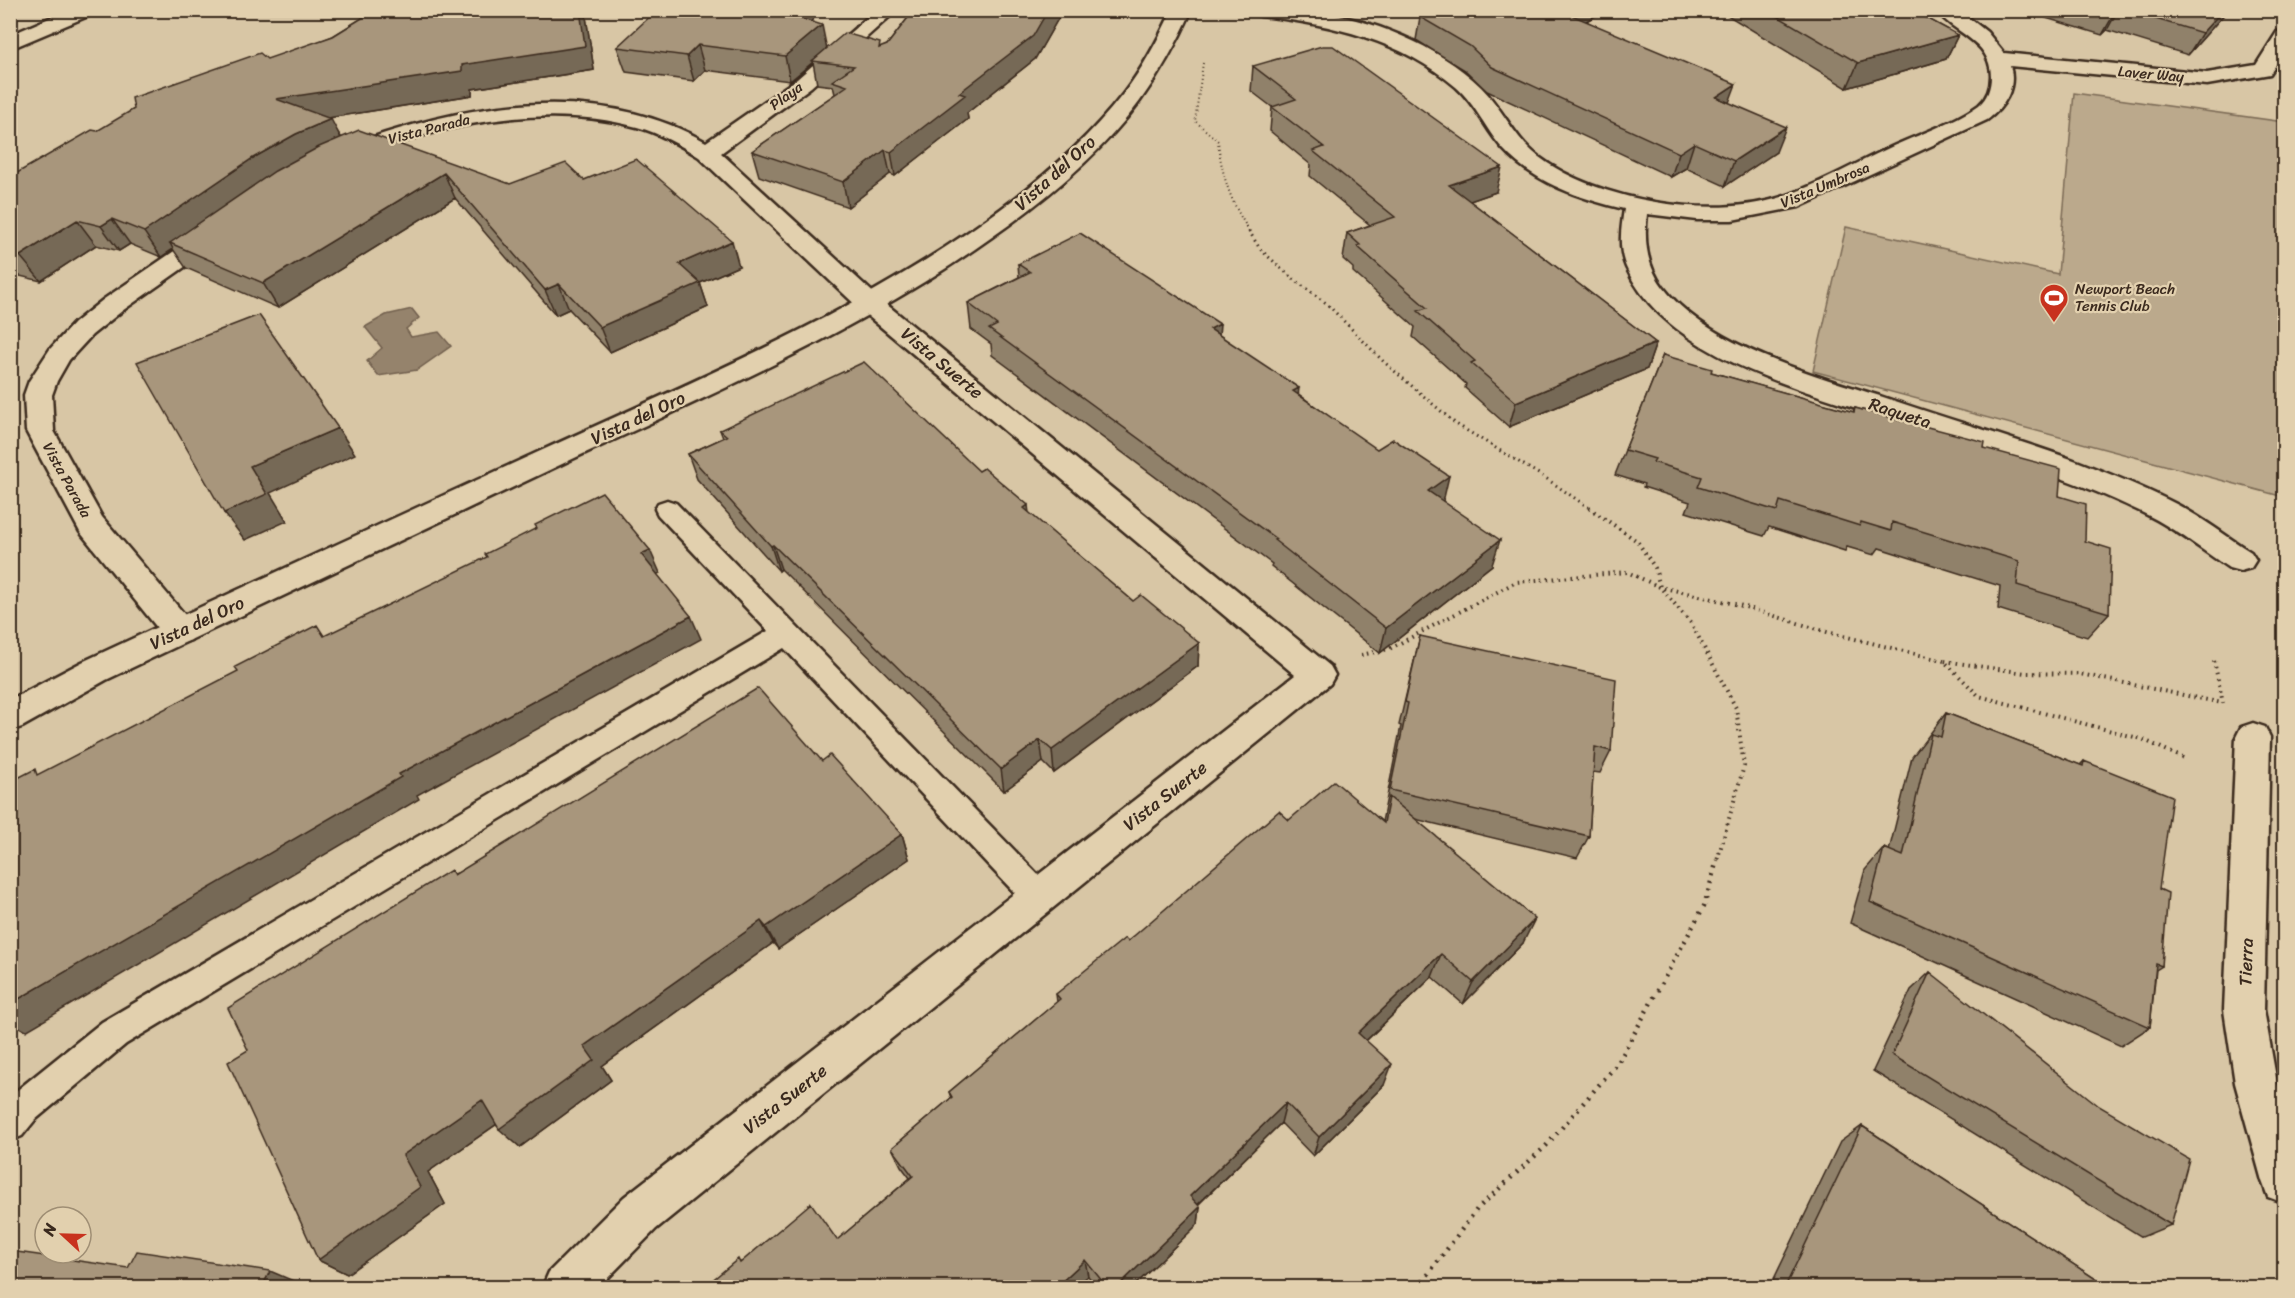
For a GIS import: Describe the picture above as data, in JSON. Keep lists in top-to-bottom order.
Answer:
{
  "streets": {
    "street": [
      "Laver Way",
      "Playa",
      "Vista Parada",
      "Vista del Oro",
      "Vista Umbrosa",
      "Vista Suerte",
      "Raqueta",
      "Tierra"
    ]
  },
  "crossings": [
    ["Laver Way", "Vista Umbrosa"],
    ["Playa", "Vista Parada"],
    ["Vista Parada", "Vista del Oro"],
    ["Vista Parada", "Vista Suerte"],
    ["Vista del Oro", "Vista Suerte"],
    ["Vista Umbrosa", "Raqueta"]
  ],
  "places": {
    "sports": ["Newport Beach Tennis Club"]
  },
  "north": "left"
}
